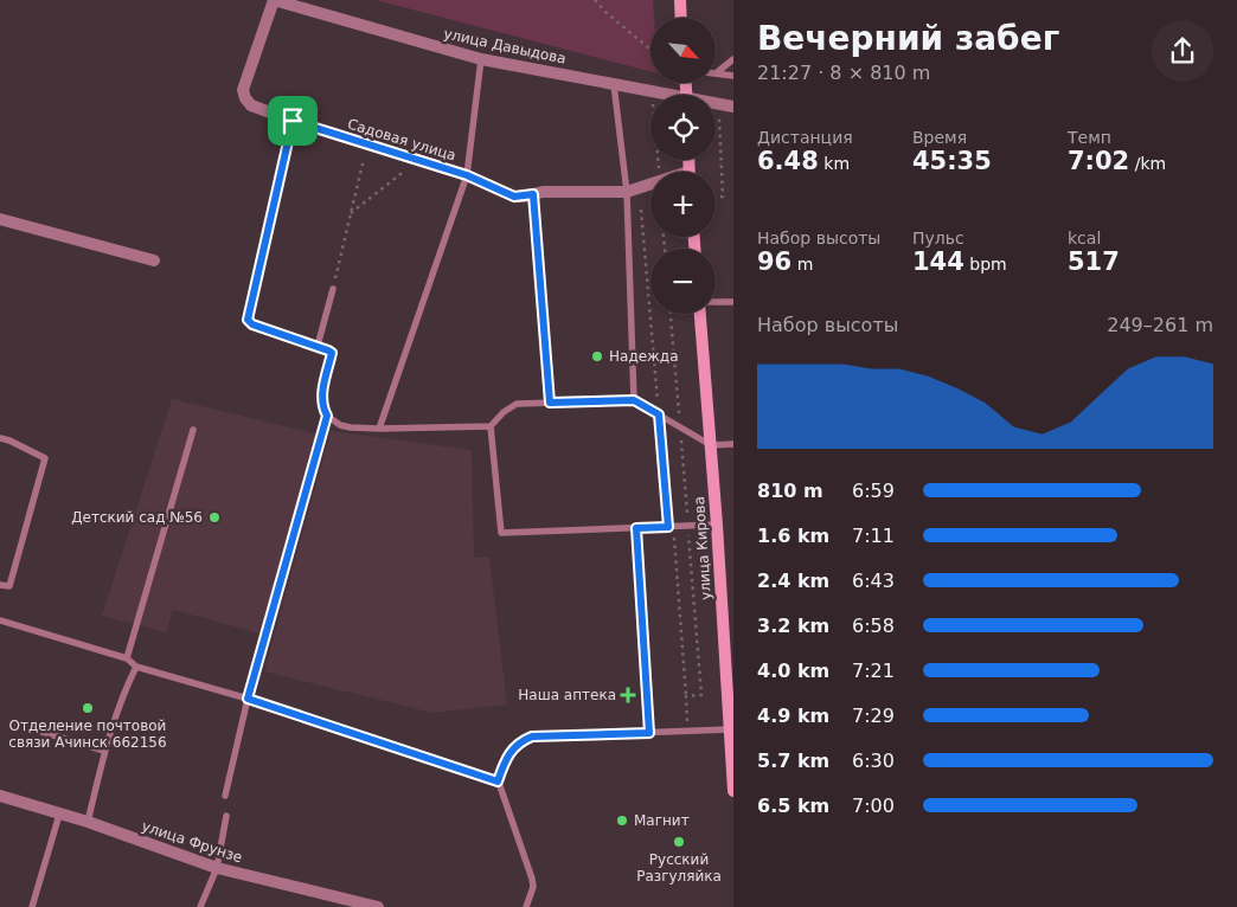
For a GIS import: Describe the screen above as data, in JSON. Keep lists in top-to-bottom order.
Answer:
{
  "streets": {
    "main road": ["улица Кирова"],
    "street": ["улица Давыдова", "Садовая улица", "улица Фрунзе"]
  },
  "crossings": [
    ["улица Давыдова", "Садовая улица"]
  ],
  "places": {
    "other": [
      "Надежда",
      "Детский сад №56",
      "Отделение почтовой связи Ачинск 662156",
      "Магнит",
      "Русский Разгуляйка"
    ],
    "health": ["Наша аптека"]
  },
  "north": "bottom right",
  "page": {
    "heading": ["Вечерний забег", "21:27 · 8 × 810 m"],
    "map_buttons": ["+", "−"],
    "stats": [
      ["Дистанция", "6.48 km"],
      ["Время", "45:35"],
      ["Темп", "7:02 /km"],
      ["Набор высоты", "96 m"],
      ["Пульс", "144 bpm"],
      ["kcal", "517"]
    ],
    "chart": ["Набор высоты", "249–261 m"],
    "list": [
      {
        "name": "810 m",
        "note": "6:59"
      },
      {
        "name": "1.6 km",
        "note": "7:11"
      },
      {
        "name": "2.4 km",
        "note": "6:43"
      },
      {
        "name": "3.2 km",
        "note": "6:58"
      },
      {
        "name": "4.0 km",
        "note": "7:21"
      },
      {
        "name": "4.9 km",
        "note": "7:29"
      },
      {
        "name": "5.7 km",
        "note": "6:30"
      },
      {
        "name": "6.5 km",
        "note": "7:00"
      }
    ]
  }
}
